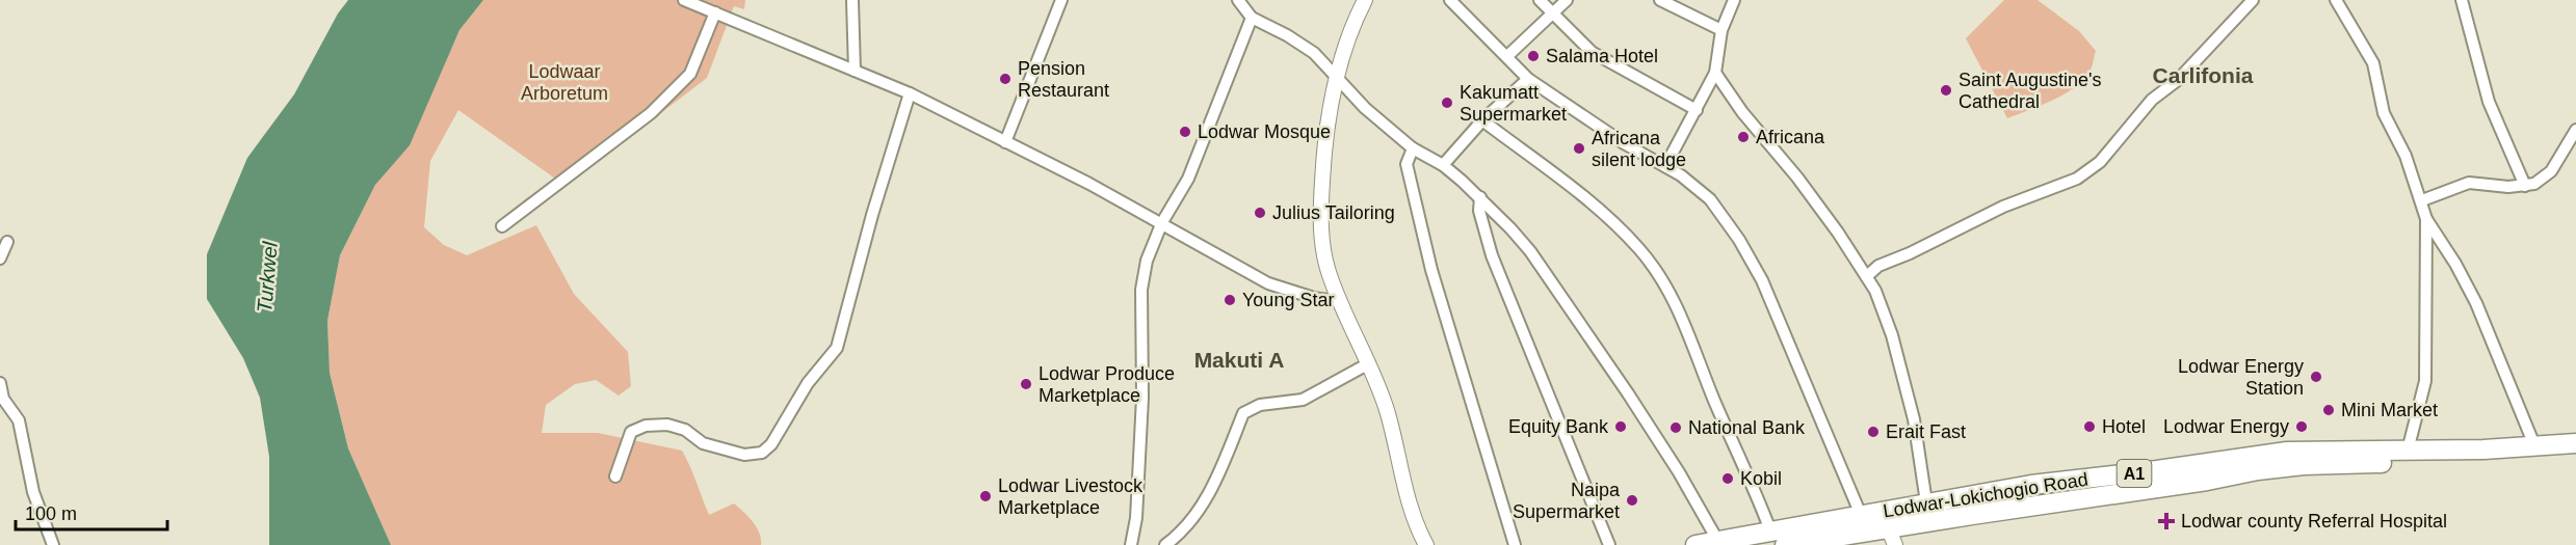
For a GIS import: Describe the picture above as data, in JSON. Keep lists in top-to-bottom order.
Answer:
{
  "streets": {
    "highway": ["A1", "Lodwar-Lokichogio Road"]
  },
  "districts": ["Carlifonia", "Makuti A"],
  "water": ["Turkwel"],
  "parks": ["Lodwaar Arboretum"],
  "places": {
    "other": [
      "Salama Hotel",
      "Pension Restaurant",
      "Saint Augustine's Cathedral",
      "Kakumatt Supermarket",
      "Lodwar Mosque",
      "Africana",
      "Africana silent lodge",
      "Julius Tailoring",
      "Young Star",
      "Lodwar Energy Station",
      "Lodwar Produce Marketplace",
      "Mini Market",
      "Equity Bank",
      "Hotel",
      "Lodwar Energy",
      "National Bank",
      "Erait Fast",
      "Kobil",
      "Lodwar Livestock Marketplace",
      "Naipa Supermarket"
    ],
    "health": ["Lodwar county Referral Hospital"]
  },
  "scale_bar": "100 m"
}
